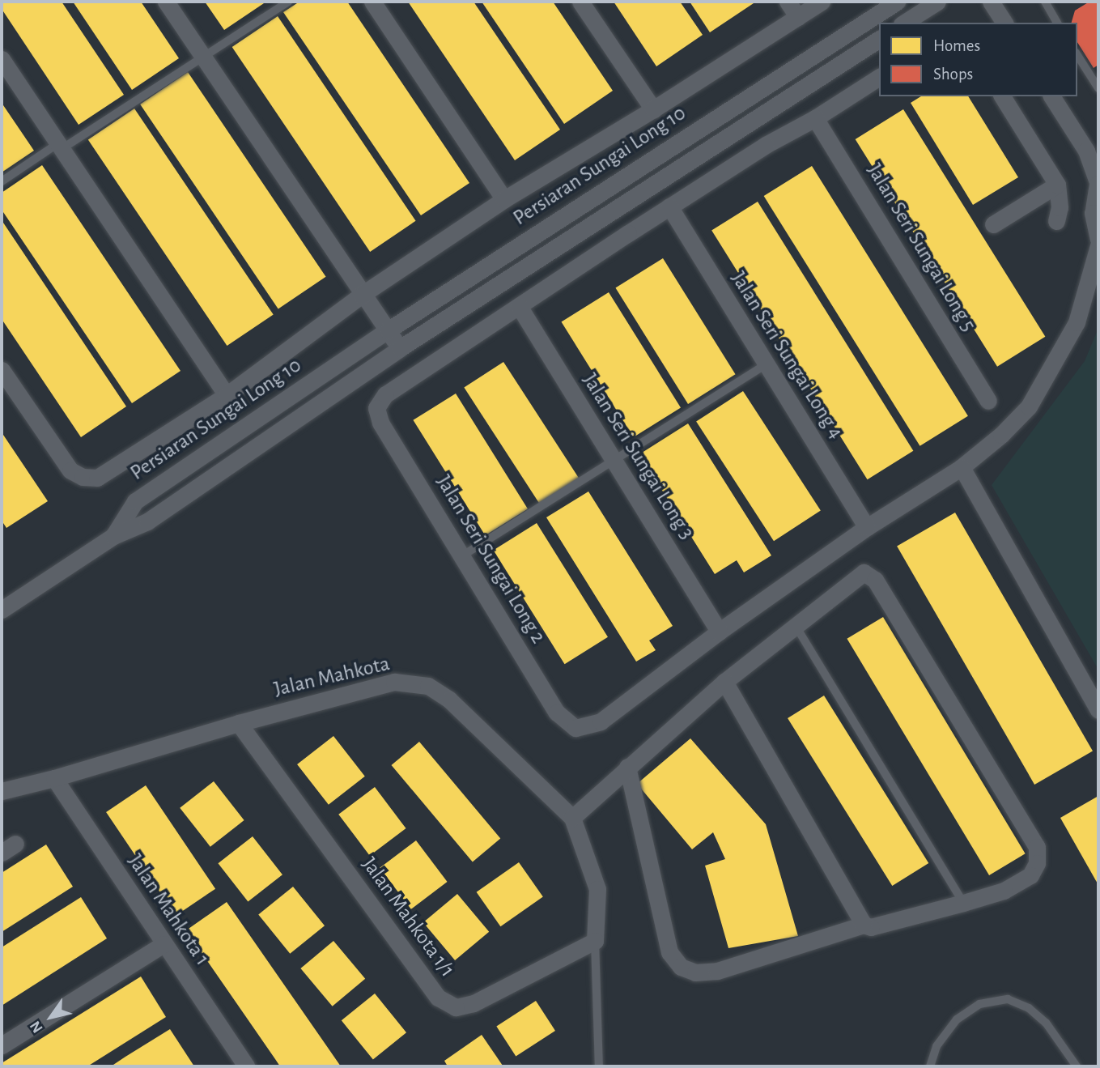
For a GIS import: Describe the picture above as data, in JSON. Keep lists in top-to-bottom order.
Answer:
{
  "streets": {
    "street": [
      "Persiaran Sungai Long 10",
      "Jalan Seri Sungai Long 5",
      "Jalan Seri Sungai Long 4",
      "Jalan Seri Sungai Long 3",
      "Jalan Seri Sungai Long 2",
      "Jalan Mahkota",
      "Jalan Mahkota 1",
      "Jalan Mahkota 1/1"
    ]
  },
  "crossings": [
    ["Jalan Seri Sungai Long 3", "Jalan Seri Sungai Long 2"],
    ["Jalan Mahkota", "Jalan Mahkota 1"],
    ["Jalan Mahkota", "Jalan Mahkota 1/1"]
  ],
  "legend": ["Homes", "Shops"],
  "north": "bottom left"
}
